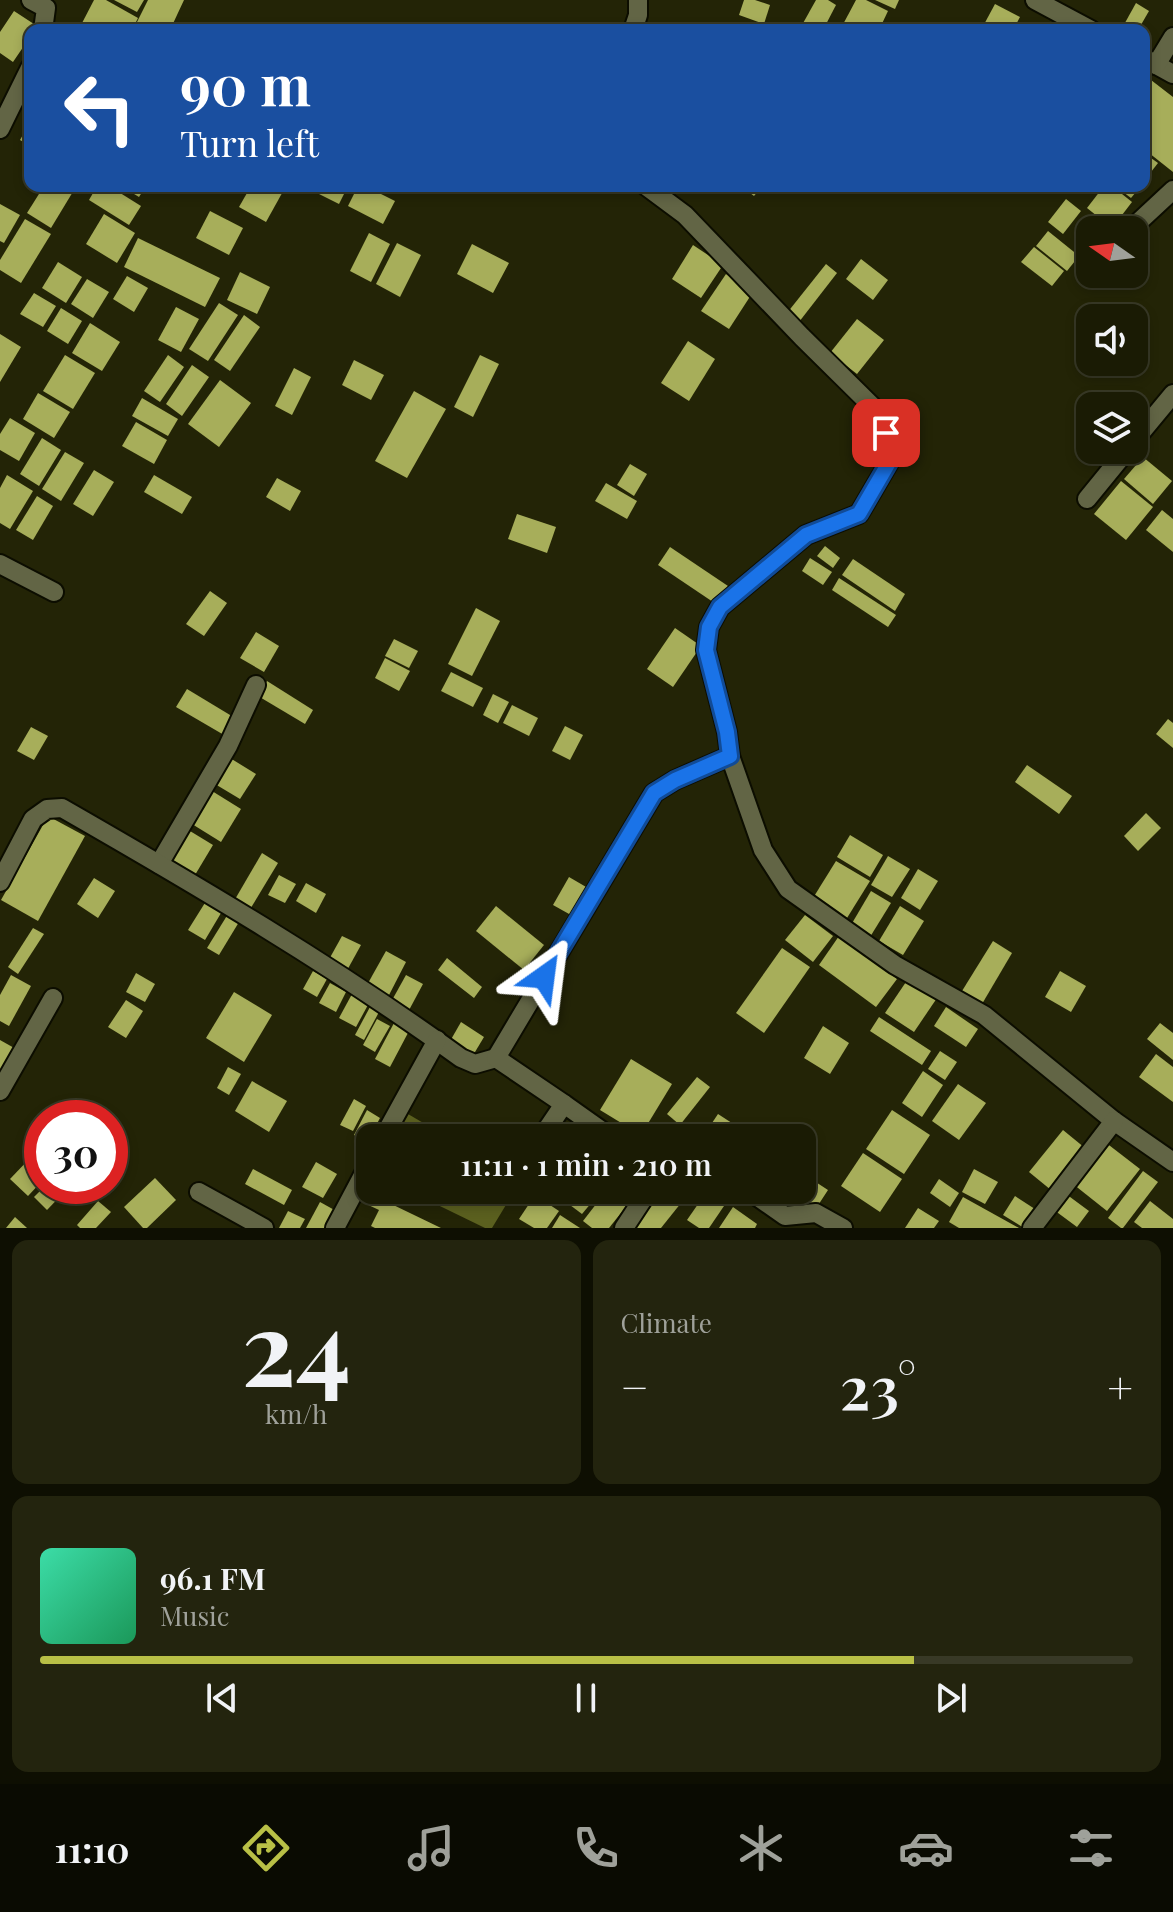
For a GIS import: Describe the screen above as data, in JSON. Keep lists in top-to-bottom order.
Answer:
{
  "north": "left",
  "page": {
    "turn": ["90 m", "Turn left"],
    "limit": "30",
    "trip": "11:11 · 1 min · 210 m",
    "tile": [
      ["24", "km/h"],
      "Climate"
    ],
    "heat": ["−", "23°", "+"],
    "song": ["96.1 FM", "Music"],
    "tabs": "11:10"
  }
}
